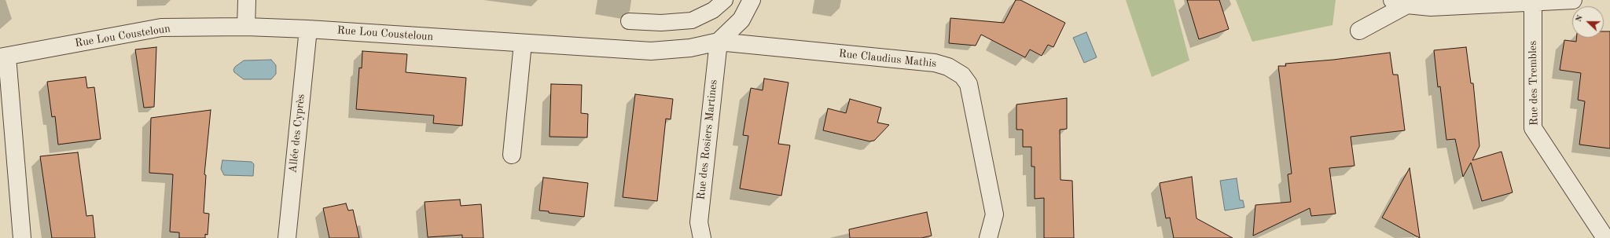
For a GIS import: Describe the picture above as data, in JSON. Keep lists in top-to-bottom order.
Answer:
{
  "streets": {
    "street": [
      "Rue Lou Cousteloun",
      "Rue Claudius Mathis",
      "Rue des Trembles",
      "Allée des Cyprès",
      "Rue des Rosiers Martines"
    ]
  },
  "crossings": [
    ["Rue Lou Cousteloun", "Rue Claudius Mathis"],
    ["Rue Lou Cousteloun", "Allée des Cyprès"],
    ["Rue Lou Cousteloun", "Rue des Rosiers Martines"],
    ["Rue Claudius Mathis", "Rue des Rosiers Martines"]
  ],
  "north": "left"
}
